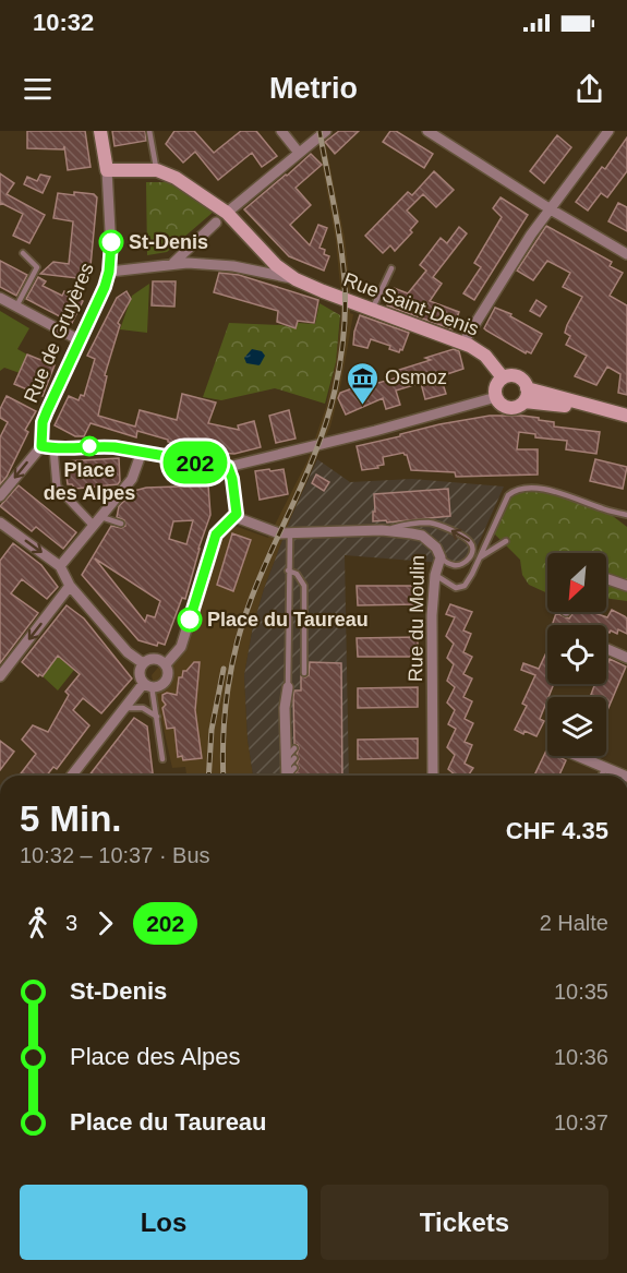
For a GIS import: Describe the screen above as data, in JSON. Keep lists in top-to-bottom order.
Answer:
{
  "streets": {
    "main road": ["Rue Saint-Denis", "Rue de Gruyères"],
    "street": ["Rue du Moulin"]
  },
  "crossings": [
    ["Rue Saint-Denis", "Rue de Gruyères"]
  ],
  "places": {
    "other": ["St-Denis", "Place des Alpes", "Place du Taureau"],
    "museum": ["Osmoz"]
  },
  "lines": ["bus line 202"],
  "north": "bottom left",
  "page": {
    "status": "10:32",
    "header": "Metrio",
    "on_map": "202",
    "heading": ["5 Min.", "10:32 – 10:37 · Bus", "CHF 4.35"],
    "legs": ["3", "202", "2 Halte"],
    "list": [
      {
        "name": "St-Denis",
        "value": "10:35"
      },
      {
        "name": "Place des Alpes",
        "value": "10:36"
      },
      {
        "name": "Place du Taureau",
        "value": "10:37"
      }
    ],
    "buttons": ["Los", "Tickets"]
  }
}
